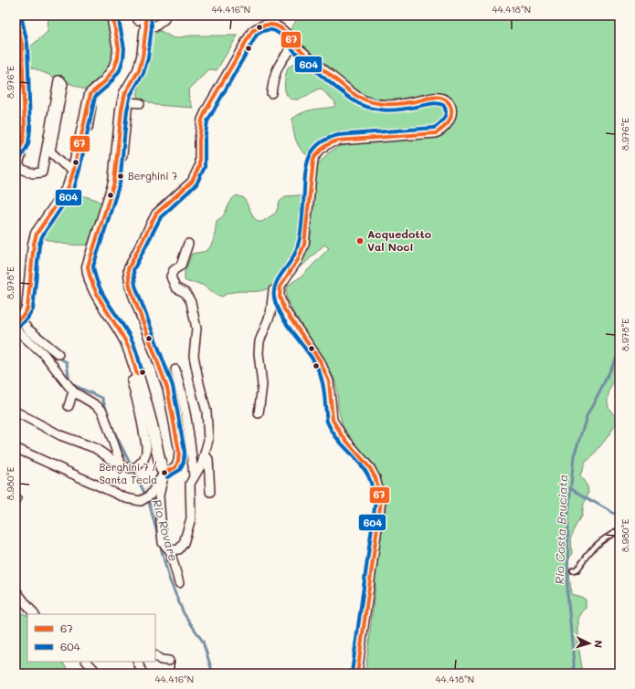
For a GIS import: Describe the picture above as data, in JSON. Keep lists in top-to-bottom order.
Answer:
{
  "water": ["Rio Costa Bruciata", "Rio Rovare"],
  "places": ["Berghini 7", "Acquedotto Val Noci", "Berghini 7 / Santa Tecla"],
  "lines": ["transit line 67", "transit line 604"],
  "legend": ["67", "604"],
  "north": "right",
  "coordinates": [
    "44.416°N",
    "44.418°N",
    "8.976°E",
    "8.978°E",
    "8.980°E"
  ]
}
